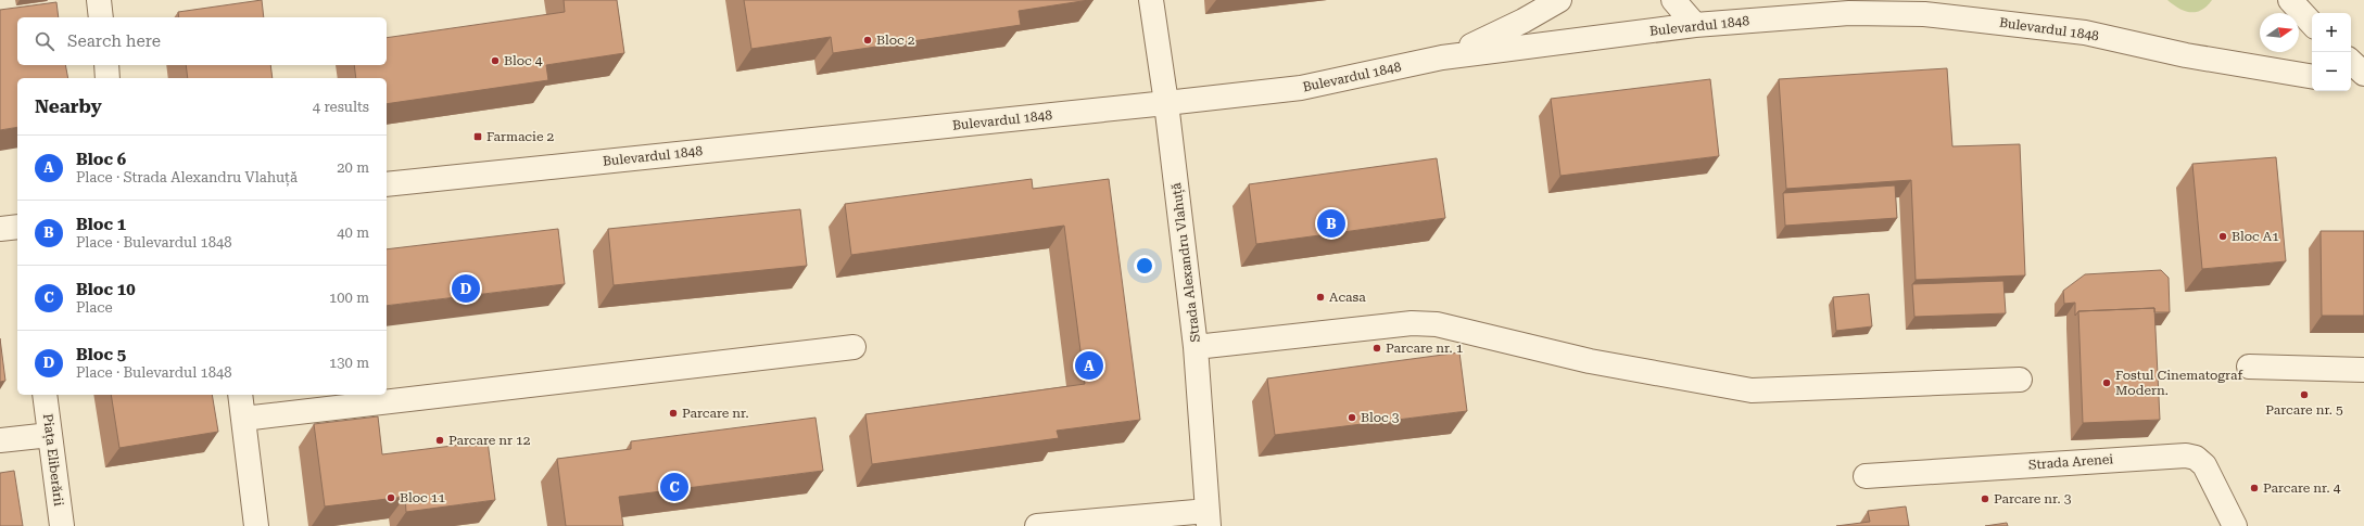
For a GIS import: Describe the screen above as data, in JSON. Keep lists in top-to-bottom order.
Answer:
{
  "streets": {
    "street": [
      "Bulevardul 1848",
      "Strada Alexandru Vlahuță",
      "Piața Eliberării",
      "Strada Arenei"
    ]
  },
  "crossings": [
    ["Bulevardul 1848", "Strada Alexandru Vlahuță"]
  ],
  "places": {
    "other": [
      "Bloc 2",
      "Bloc 4",
      "Bloc A1",
      "Acasa",
      "Parcare nr. 1",
      "Fostul Cinematograf Modern.",
      "Parcare nr. 5",
      "Parcare nr.",
      "Bloc 3",
      "Parcare nr 12",
      "Parcare nr. 4",
      "Bloc 11",
      "Parcare nr. 3"
    ],
    "transit": ["Farmacie 2"]
  },
  "north": "right",
  "page": {
    "map_buttons": ["+", "−"],
    "search": "Search here",
    "heading": ["Nearby", "4 results"],
    "list": [
      {
        "mark": "A",
        "name": "Bloc 6",
        "note": "Place · Strada Alexandru Vlahuță",
        "value": "20 m"
      },
      {
        "mark": "B",
        "name": "Bloc 1",
        "note": "Place · Bulevardul 1848",
        "value": "40 m"
      },
      {
        "mark": "C",
        "name": "Bloc 10",
        "note": "Place",
        "value": "100 m"
      },
      {
        "mark": "D",
        "name": "Bloc 5",
        "note": "Place · Bulevardul 1848",
        "value": "130 m"
      }
    ],
    "pins": [
      "B",
      "D",
      "A",
      "C"
    ]
  }
}
